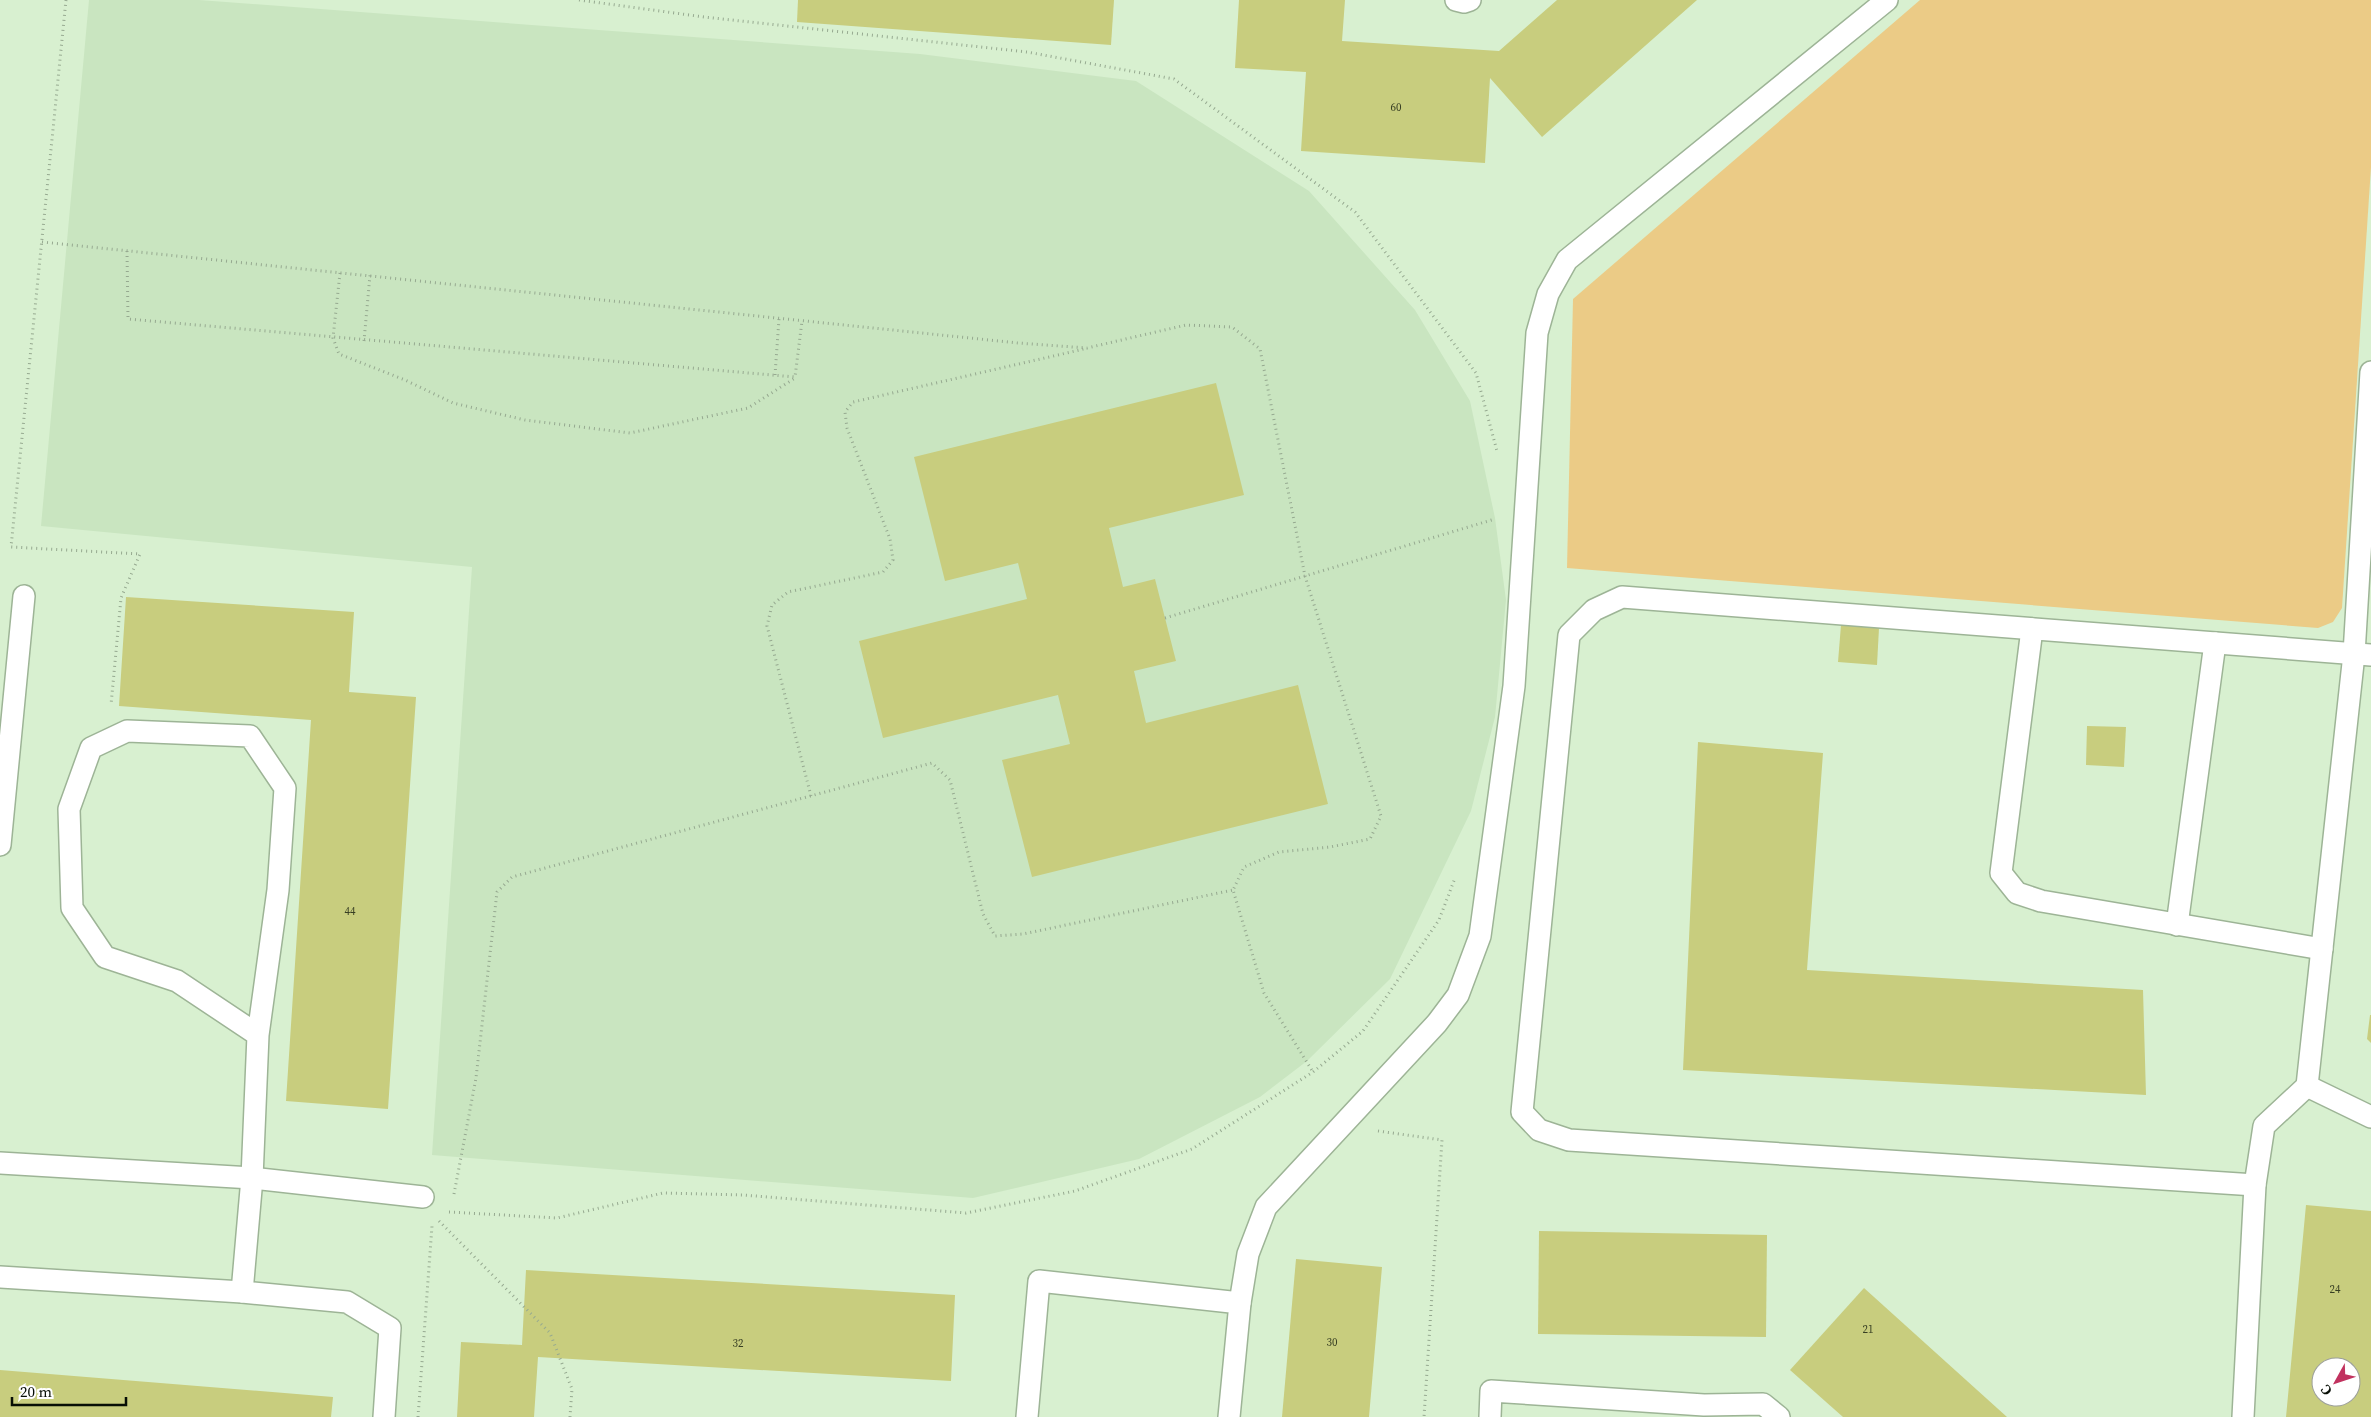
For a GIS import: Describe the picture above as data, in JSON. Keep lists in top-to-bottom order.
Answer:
{
  "house_numbers": [
    "60",
    "44",
    "24",
    "21",
    "30",
    "32"
  ],
  "scale_bar": "20 m",
  "north": "bottom left"
}
